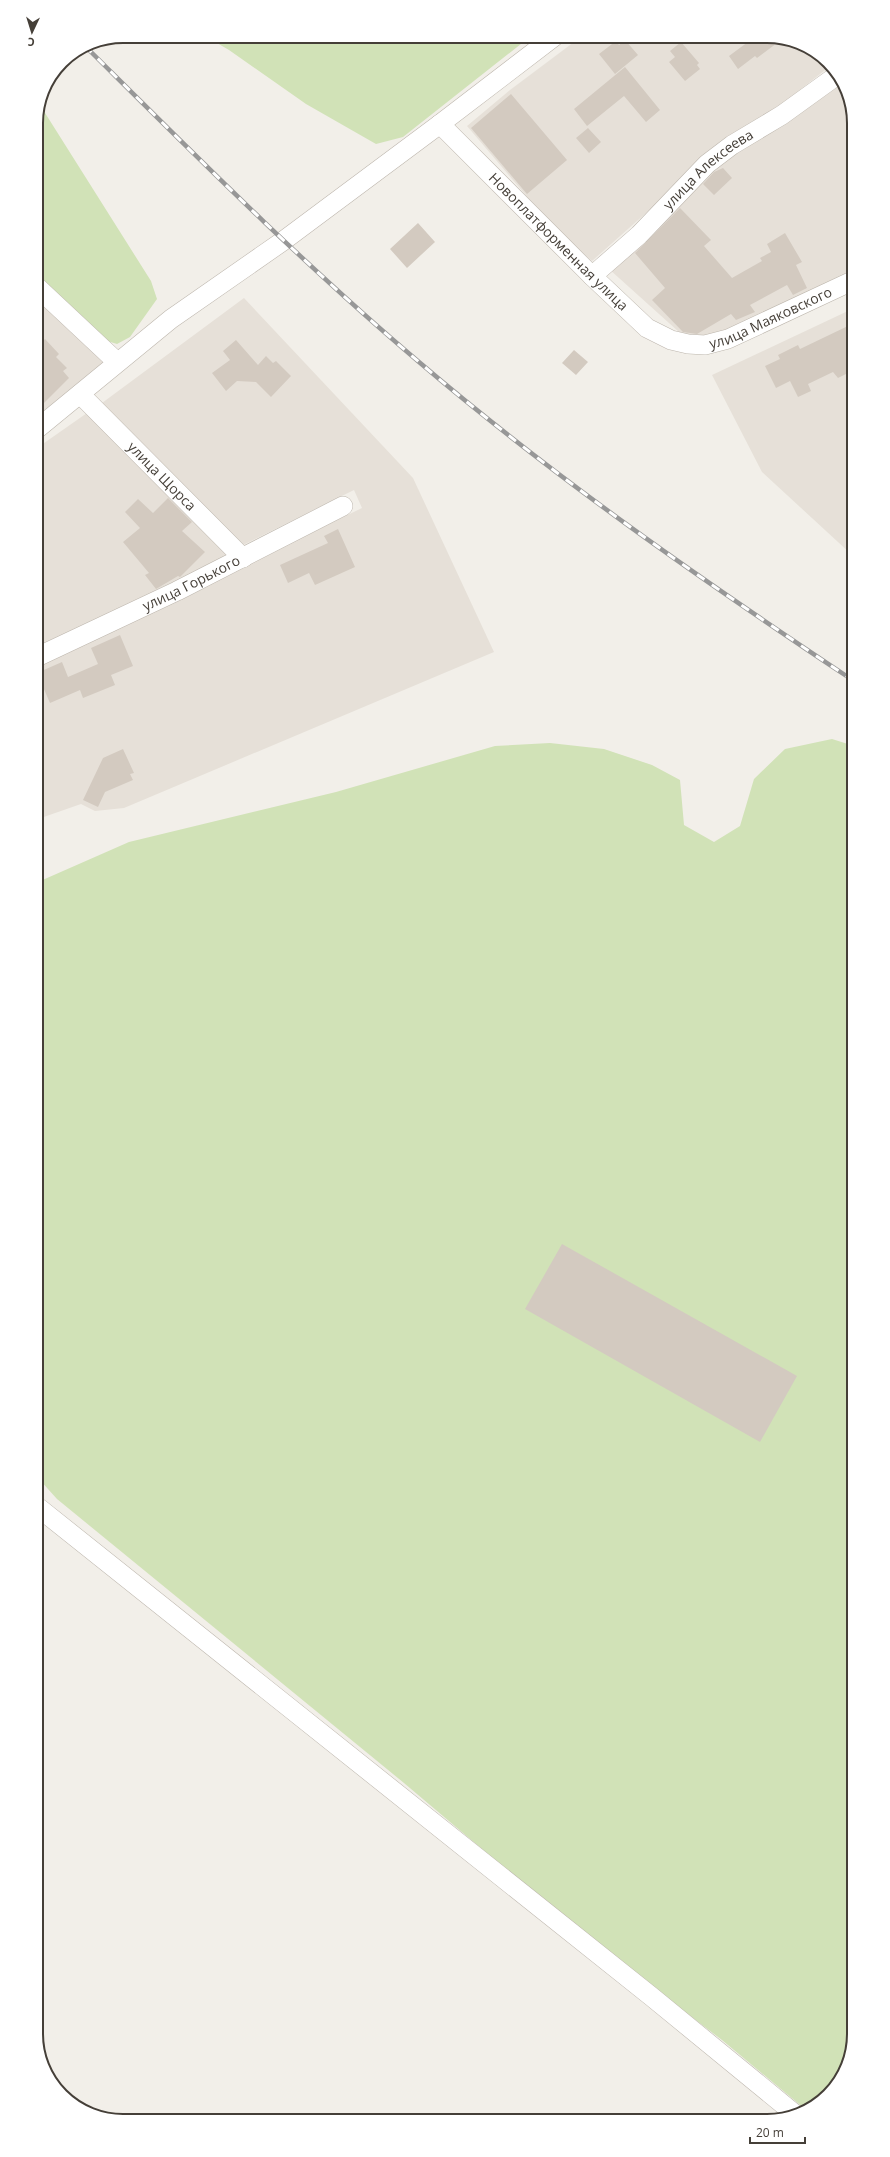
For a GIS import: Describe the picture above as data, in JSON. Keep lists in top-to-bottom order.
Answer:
{
  "streets": {
    "street": [
      "улица Алексеева",
      "Новоплатформенная улица",
      "улица Маяковского",
      "улица Щорса",
      "улица Горького"
    ]
  },
  "crossings": [
    ["улица Алексеева", "Новоплатформенная улица"],
    ["Новоплатформенная улица", "улица Маяковского"],
    ["улица Щорса", "улица Горького"]
  ],
  "scale_bar": "20 m",
  "north": "bottom"
}
